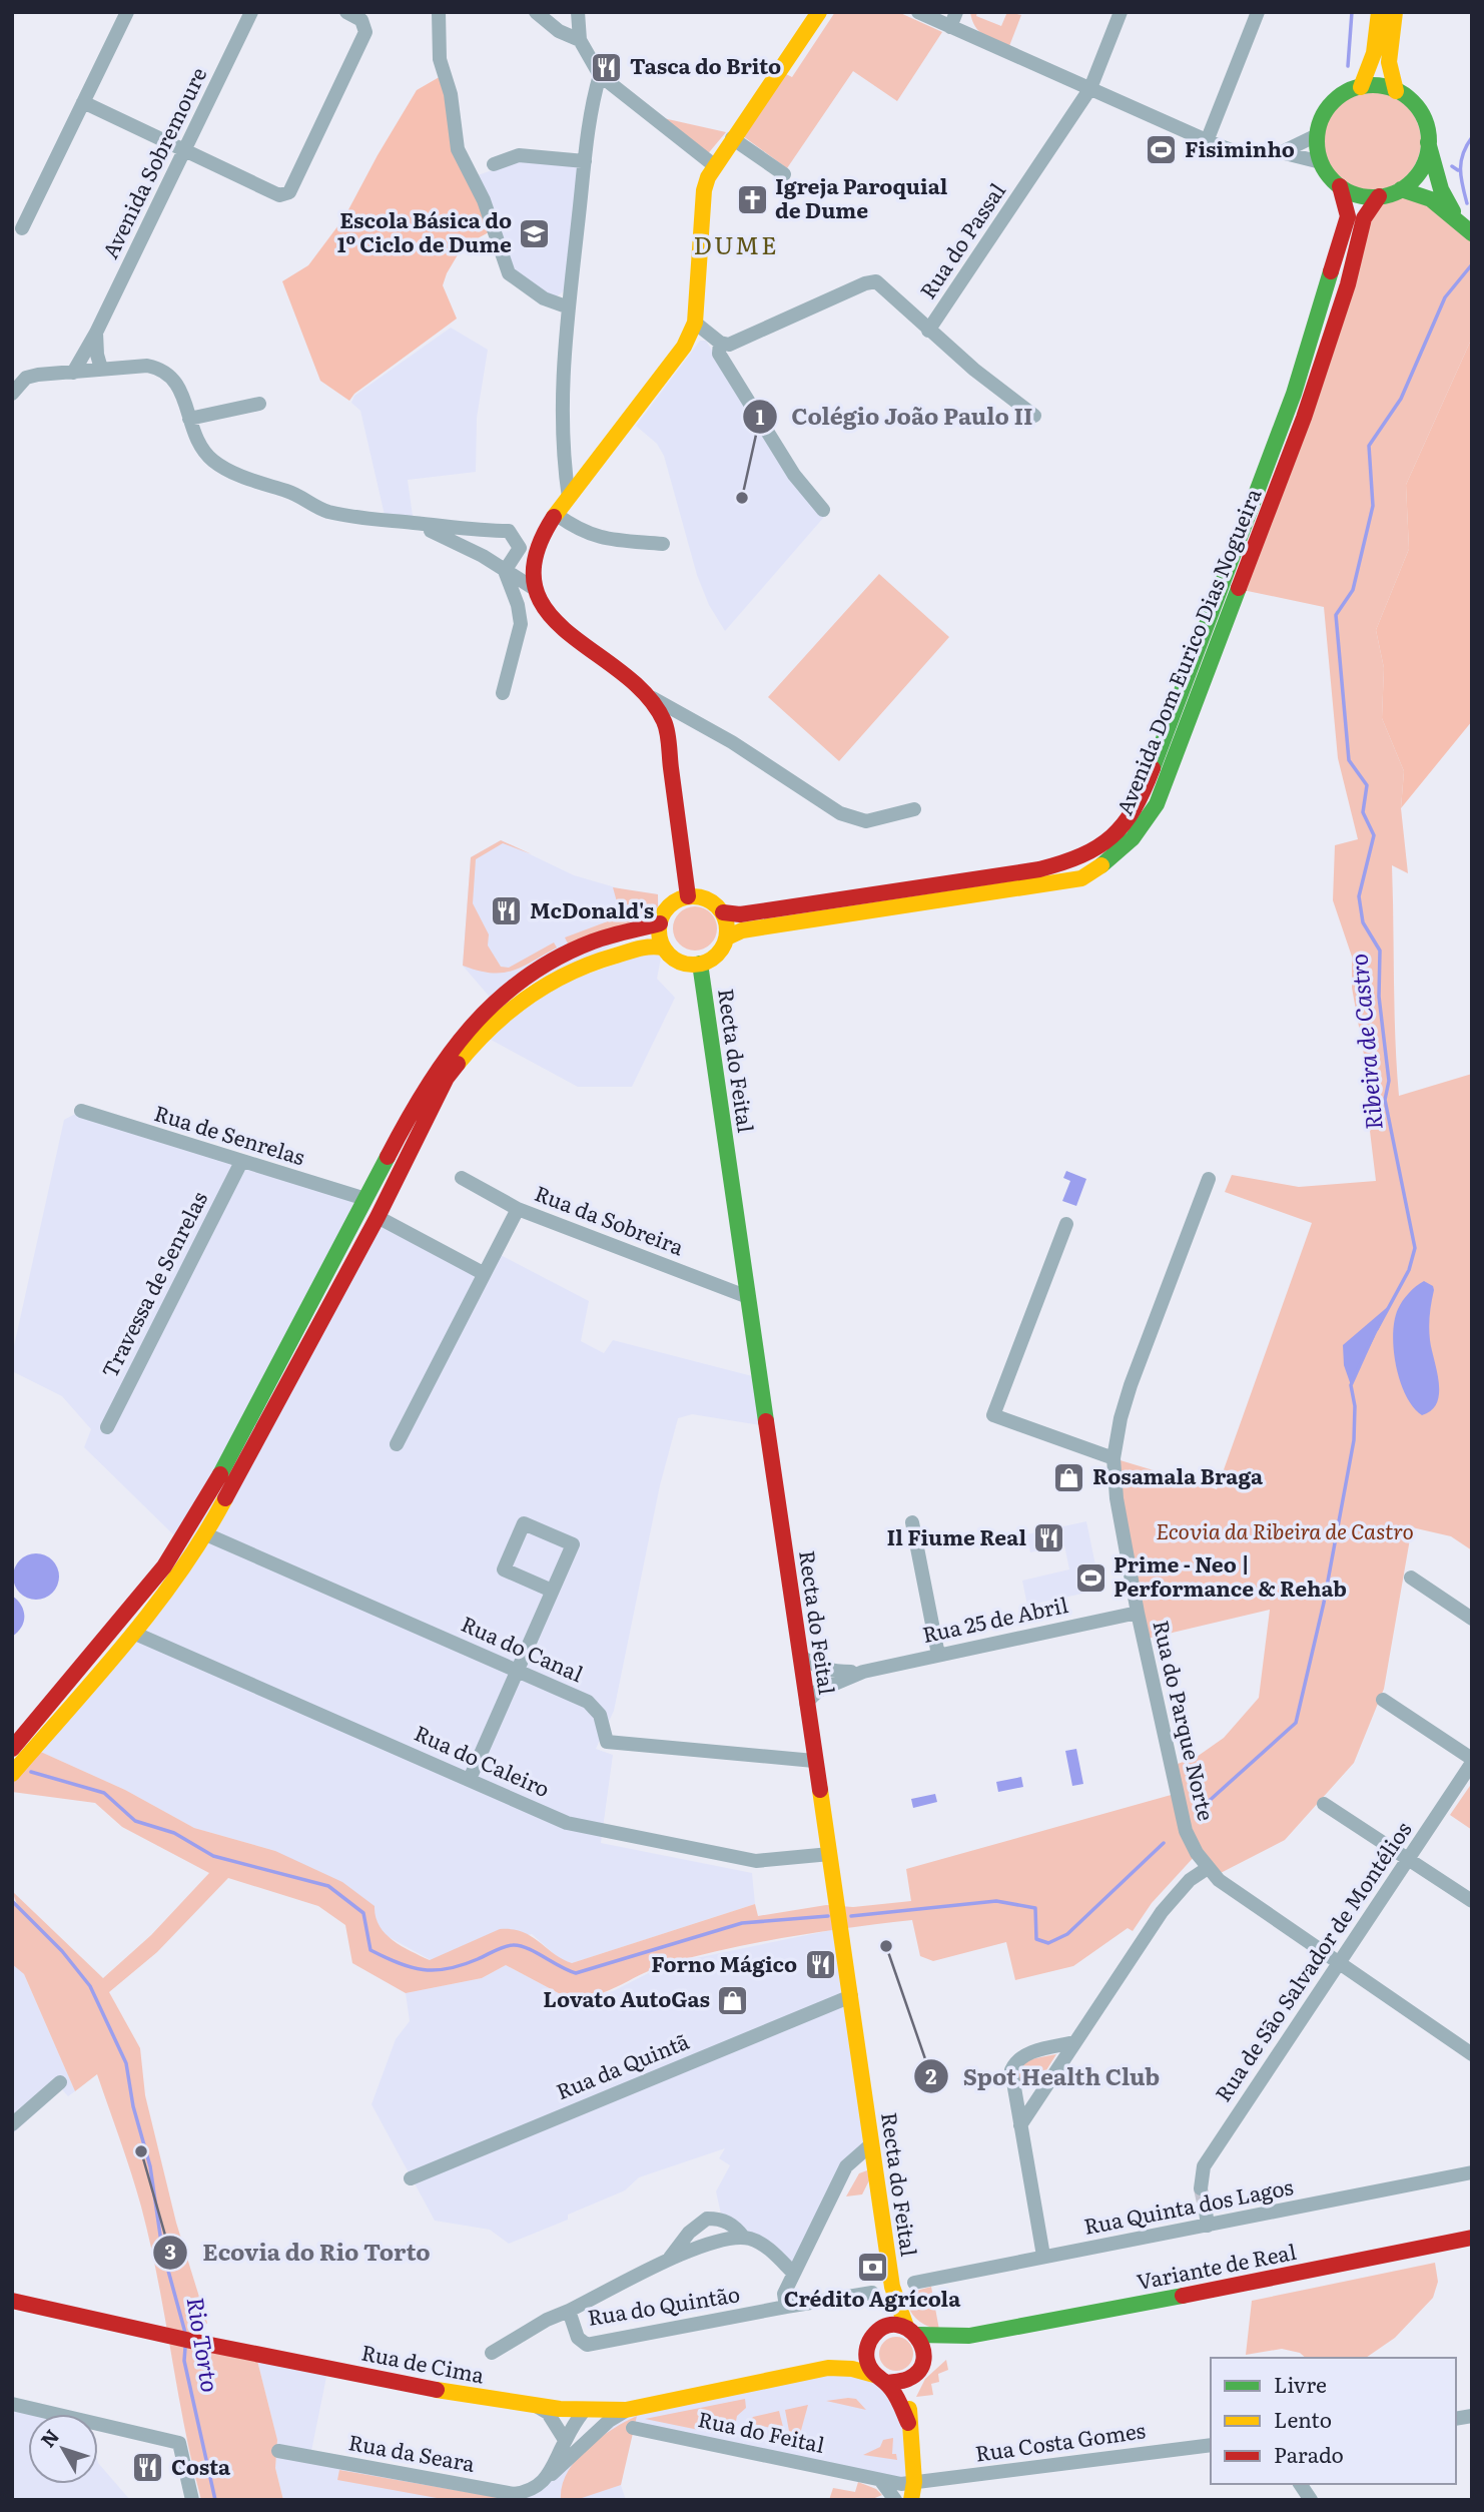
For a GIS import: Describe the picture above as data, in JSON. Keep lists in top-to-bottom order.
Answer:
{
  "streets": {
    "main road": [
      "Avenida Dom Eurico Dias Nogueira",
      "Recta do Feital",
      "Variante de Real",
      "Rua de Cima"
    ],
    "street": [
      "Avenida Sobremoure",
      "Rua do Passal",
      "Rua de Senrelas",
      "Rua da Sobreira",
      "Travessa de Senrelas",
      "Rua 25 de Abril",
      "Rua do Canal",
      "Rua do Parque Norte",
      "Rua do Caleiro",
      "Rua de São Salvador de Montélios",
      "Rua da Quintã",
      "Rua Quinta dos Lagos",
      "Rua do Quintão",
      "Rua do Feital",
      "Rua Costa Gomes",
      "Rua da Seara"
    ]
  },
  "crossings": [
    ["Avenida Dom Eurico Dias Nogueira", "Recta do Feital"],
    ["Recta do Feital", "Rua da Sobreira"],
    ["Recta do Feital", "Rua 25 de Abril"],
    ["Recta do Feital", "Rua do Canal"],
    ["Recta do Feital", "Rua do Caleiro"],
    ["Recta do Feital", "Rua da Quintã"],
    ["Recta do Feital", "Variante de Real"],
    ["Recta do Feital", "Rua de Cima"],
    ["Recta do Feital", "Rua do Feital"],
    ["Recta do Feital", "Rua Costa Gomes"],
    ["Rua de Senrelas", "Travessa de Senrelas"],
    ["Rua 25 de Abril", "Rua do Parque Norte"],
    ["Rua do Parque Norte", "Rua de São Salvador de Montélios"],
    ["Variante de Real", "Rua de Cima"],
    ["Rua do Feital", "Rua Costa Gomes"]
  ],
  "districts": ["DUME"],
  "water": ["Ribeira de Castro", "Rio Torto"],
  "parks": ["Ecovia da Ribeira de Castro"],
  "places": {
    "restaurant": [
      "Tasca do Brito",
      "McDonald's",
      "Il Fiume Real",
      "Forno Mágico",
      "Costa"
    ],
    "sports": ["Fisiminho", "Prime - Neo | Performance & Rehab"],
    "church": ["Igreja Paroquial de Dume"],
    "school or university": ["Escola Básica do 1º Ciclo de Dume"],
    "other": ["Colégio João Paulo II", "Spot Health Club", "Ecovia do Rio Torto"],
    "shop": ["Rosamala Braga", "Lovato AutoGas"],
    "bank": ["Crédito Agrícola"]
  },
  "legend": ["Livre", "Lento", "Parado"],
  "north": "top left"
}
